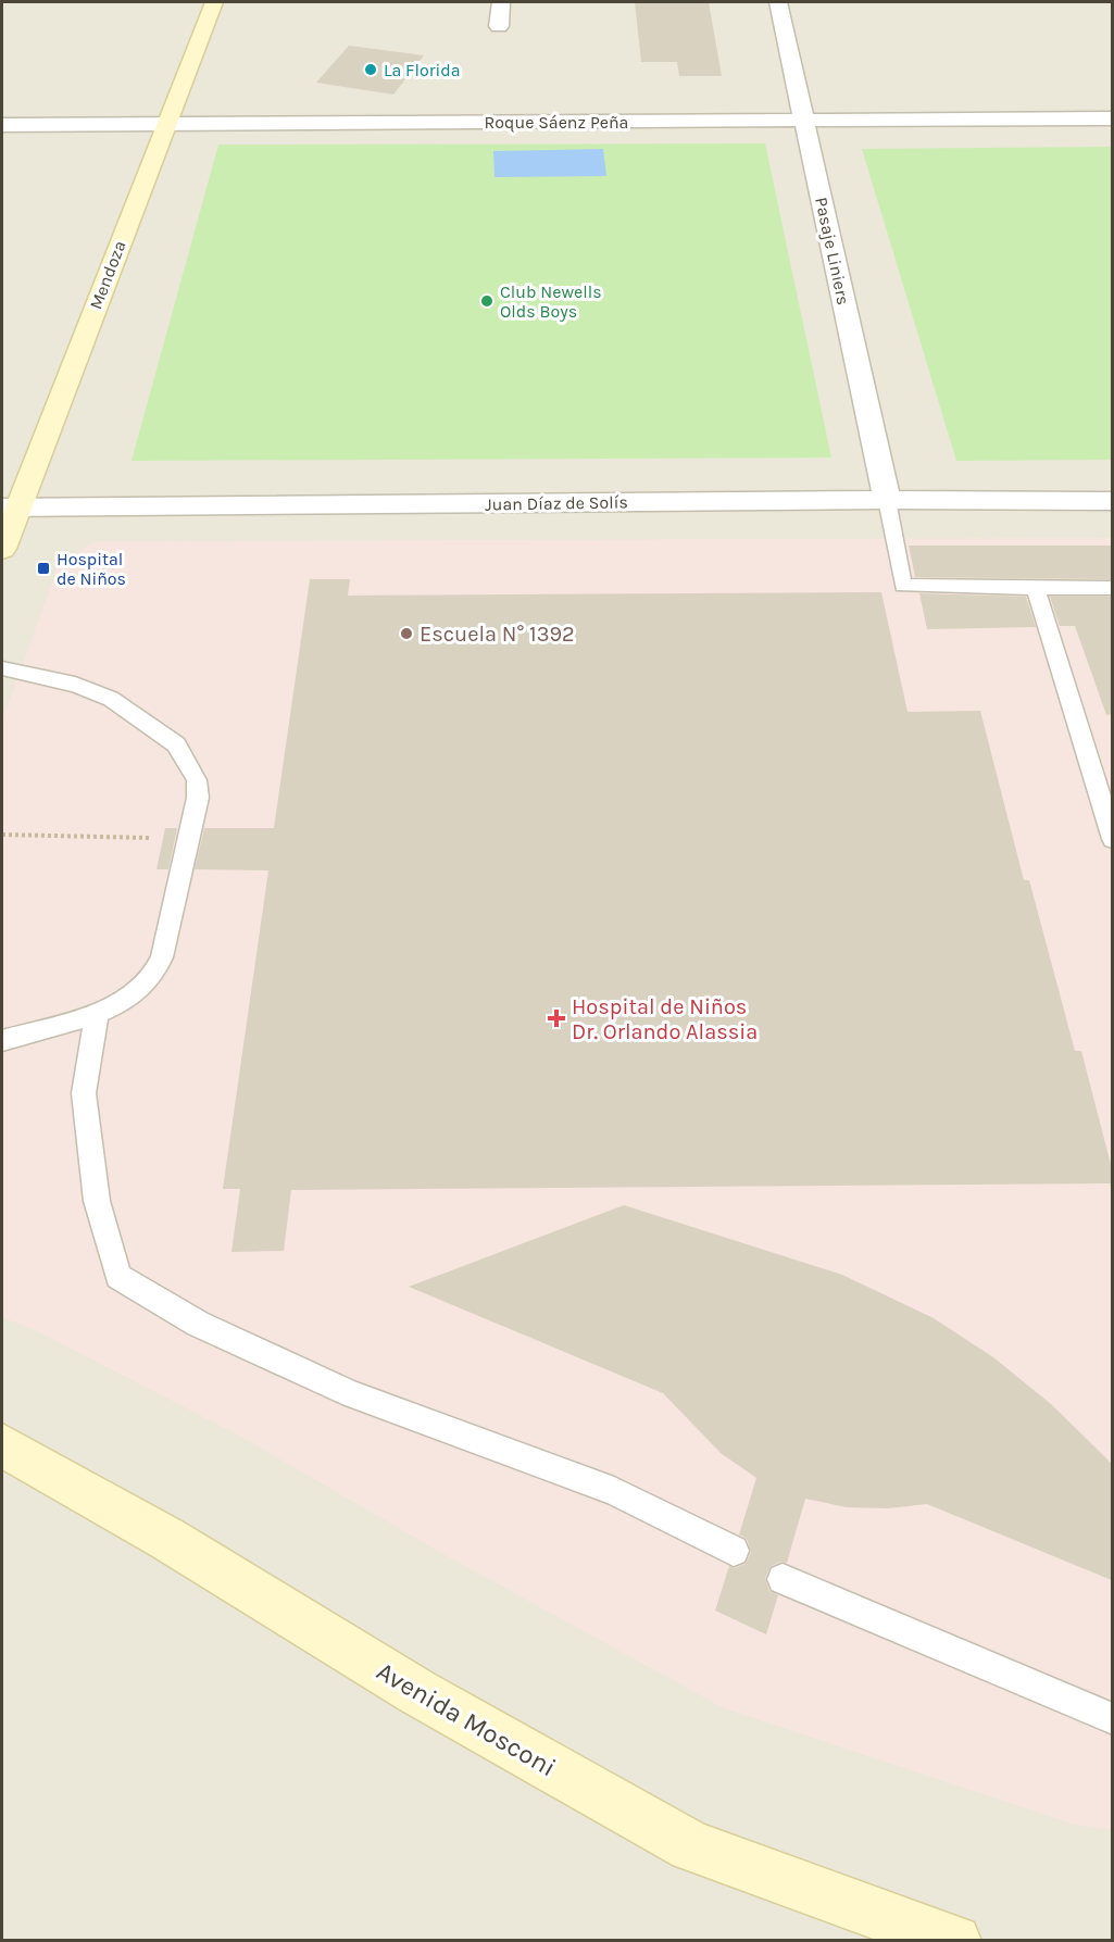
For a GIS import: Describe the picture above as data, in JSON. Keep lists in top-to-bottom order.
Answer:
{
  "streets": {
    "street": [
      "Roque Sáenz Peña",
      "Pasaje Liniers",
      "Mendoza",
      "Juan Díaz de Solís",
      "Avenida Mosconi"
    ]
  },
  "crossings": [
    ["Roque Sáenz Peña", "Pasaje Liniers"],
    ["Roque Sáenz Peña", "Mendoza"],
    ["Pasaje Liniers", "Juan Díaz de Solís"],
    ["Mendoza", "Juan Díaz de Solís"]
  ],
  "places": {
    "other": ["La Florida", "Club Newells Olds Boys", "Escuela N° 1392"],
    "transit": ["Hospital de Niños"],
    "health": ["Hospital de Niños Dr. Orlando Alassia"]
  }
}
